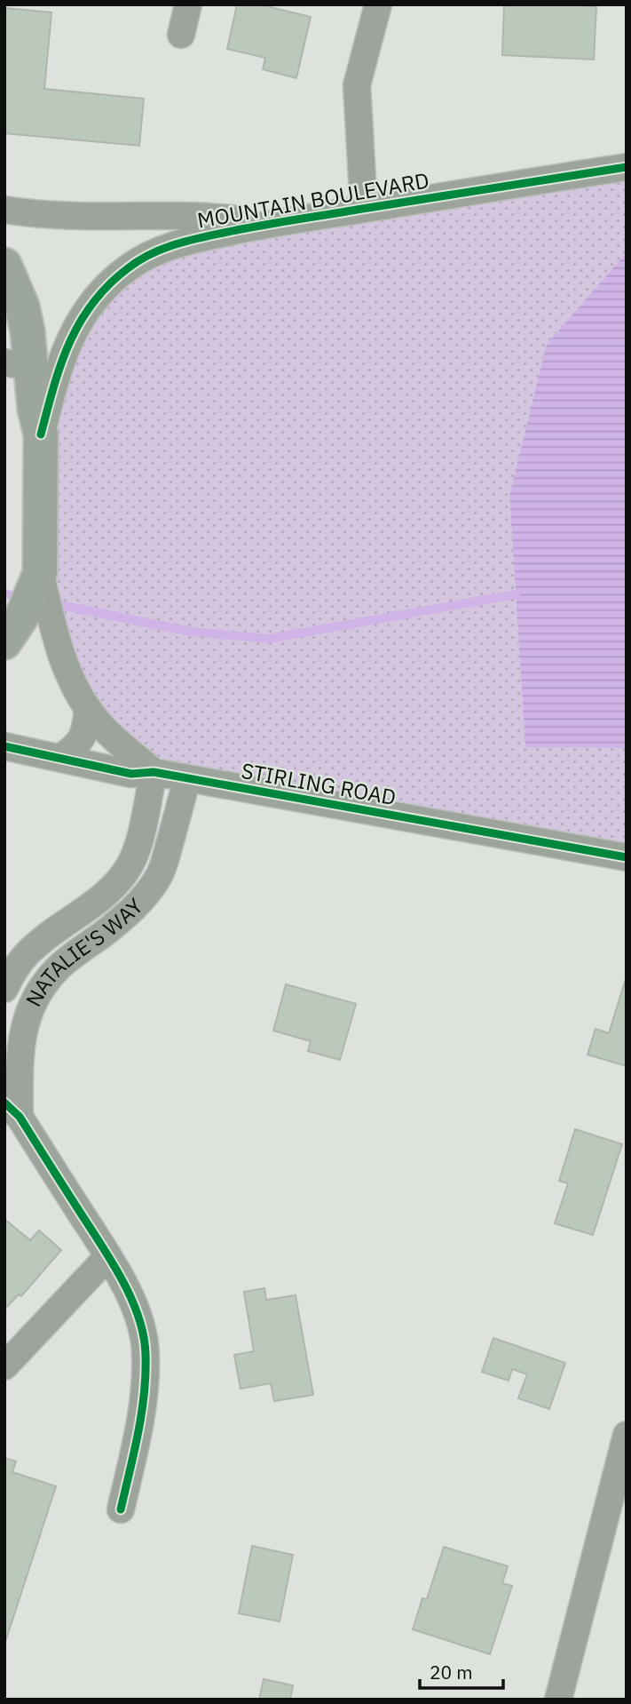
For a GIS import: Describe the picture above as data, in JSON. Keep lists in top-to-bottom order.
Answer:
{
  "streets": {
    "street": ["MOUNTAIN BOULEVARD", "STIRLING ROAD", "NATALIE'S WAY"]
  },
  "crossings": [
    ["STIRLING ROAD", "NATALIE'S WAY"]
  ],
  "scale_bar": "20 m"
}
